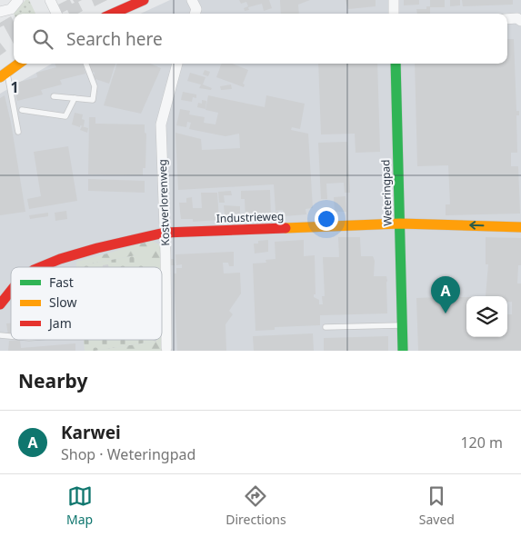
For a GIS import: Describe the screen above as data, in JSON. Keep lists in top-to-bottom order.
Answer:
{
  "streets": {
    "street": ["Weteringpad", "Kostverlorenweg", "Industrieweg"]
  },
  "crossings": [
    ["Weteringpad", "Industrieweg"],
    ["Kostverlorenweg", "Industrieweg"]
  ],
  "legend": ["Fast", "Slow", "Jam"],
  "page": {
    "search": "Search here",
    "pins": "A",
    "heading": "Nearby",
    "list": [
      {
        "mark": "A",
        "name": "Karwei",
        "note": "Shop · Weteringpad",
        "value": "120 m"
      }
    ],
    "nav": ["Map", "Directions", "Saved"]
  },
  "grid": {
    "rows": ["1"]
  }
}
